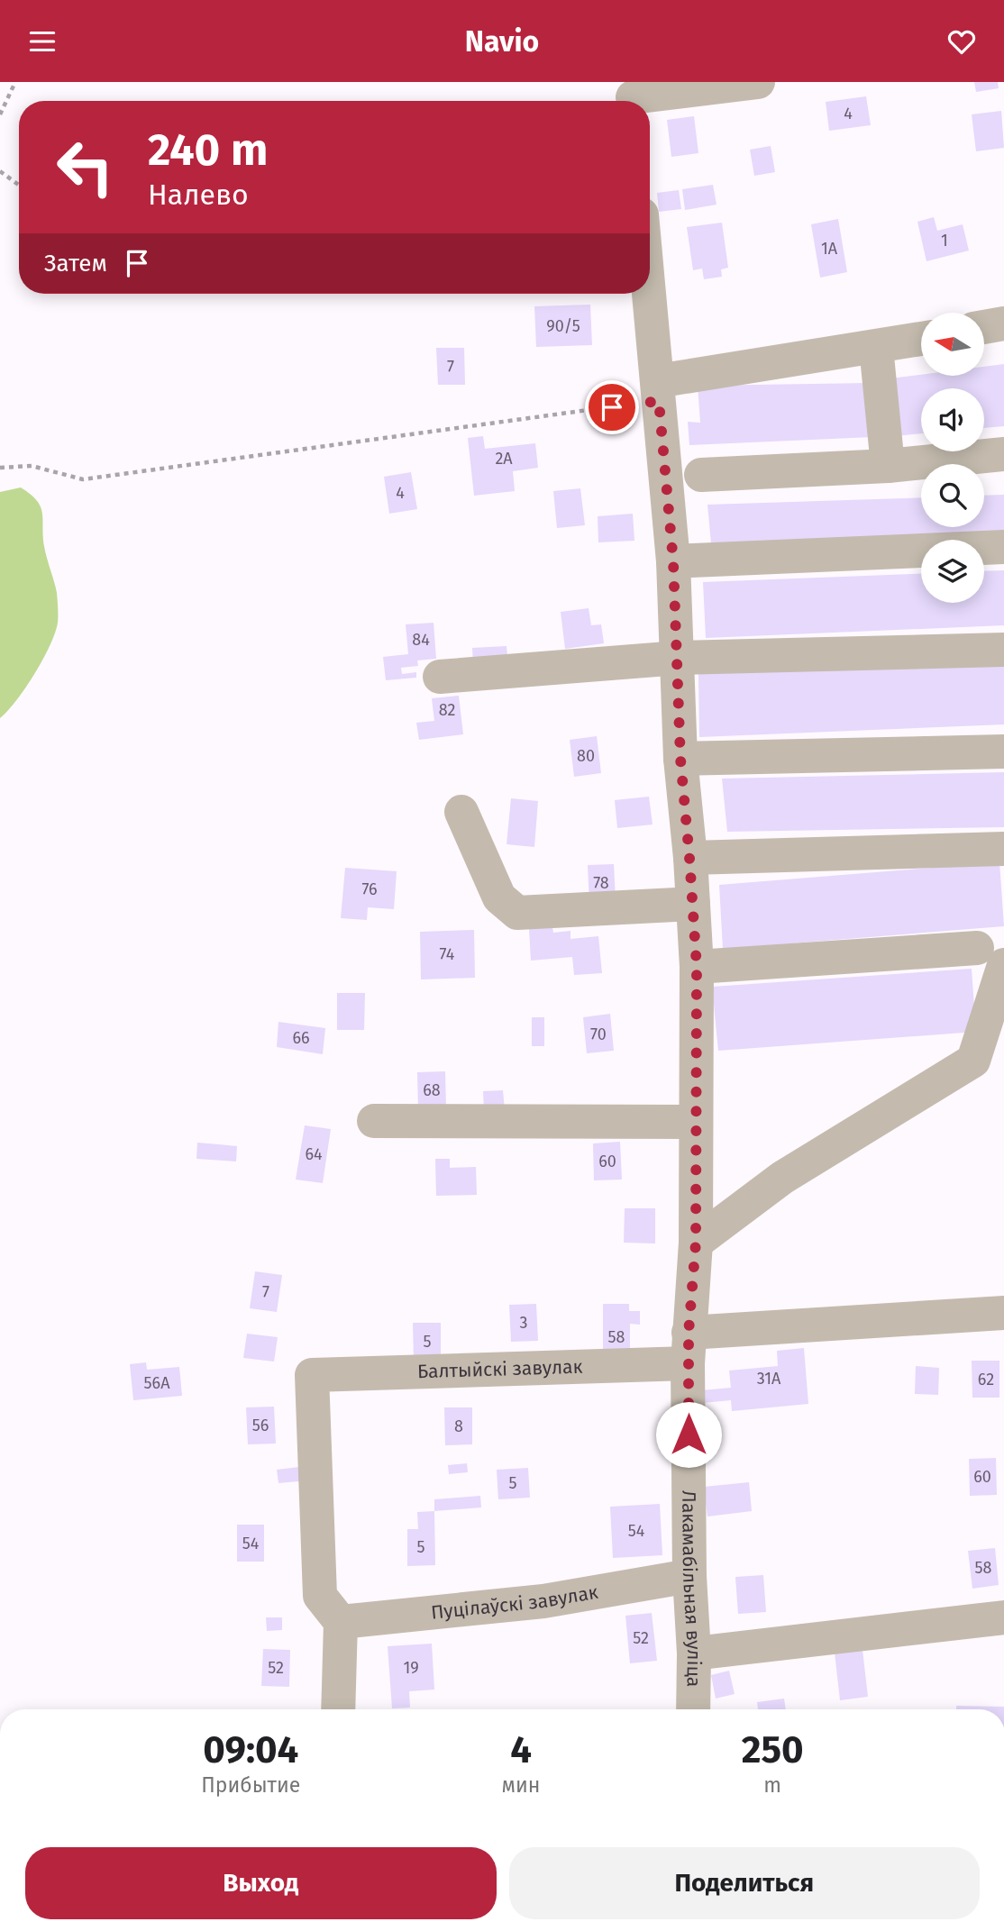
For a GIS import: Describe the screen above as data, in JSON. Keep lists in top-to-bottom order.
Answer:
{
  "streets": {
    "street": ["Балтыйскі завулак", "Лакамабільная вуліца", "Пуцілаўскі завулак"]
  },
  "crossings": [
    ["Балтыйскі завулак", "Лакамабільная вуліца"],
    ["Балтыйскі завулак", "Пуцілаўскі завулак"],
    ["Лакамабільная вуліца", "Пуцілаўскі завулак"]
  ],
  "house_numbers": [
    "4",
    "1",
    "1А",
    "90/5",
    "7",
    "2А",
    "4",
    "84",
    "82",
    "80",
    "78",
    "76",
    "74",
    "70",
    "66",
    "68",
    "64",
    "60",
    "7",
    "3",
    "58",
    "5",
    "31А",
    "62",
    "56А",
    "56",
    "8",
    "60",
    "5",
    "54",
    "54",
    "5",
    "58",
    "52",
    "52",
    "19"
  ],
  "north": "left",
  "page": {
    "header": "Navio",
    "turn": ["240 m", "Налево"],
    "then": "Затем",
    "eta": [
      "09:04",
      "Прибытие",
      "4",
      "мин",
      "250",
      "m"
    ],
    "buttons": ["Выход", "Поделиться"]
  }
}
